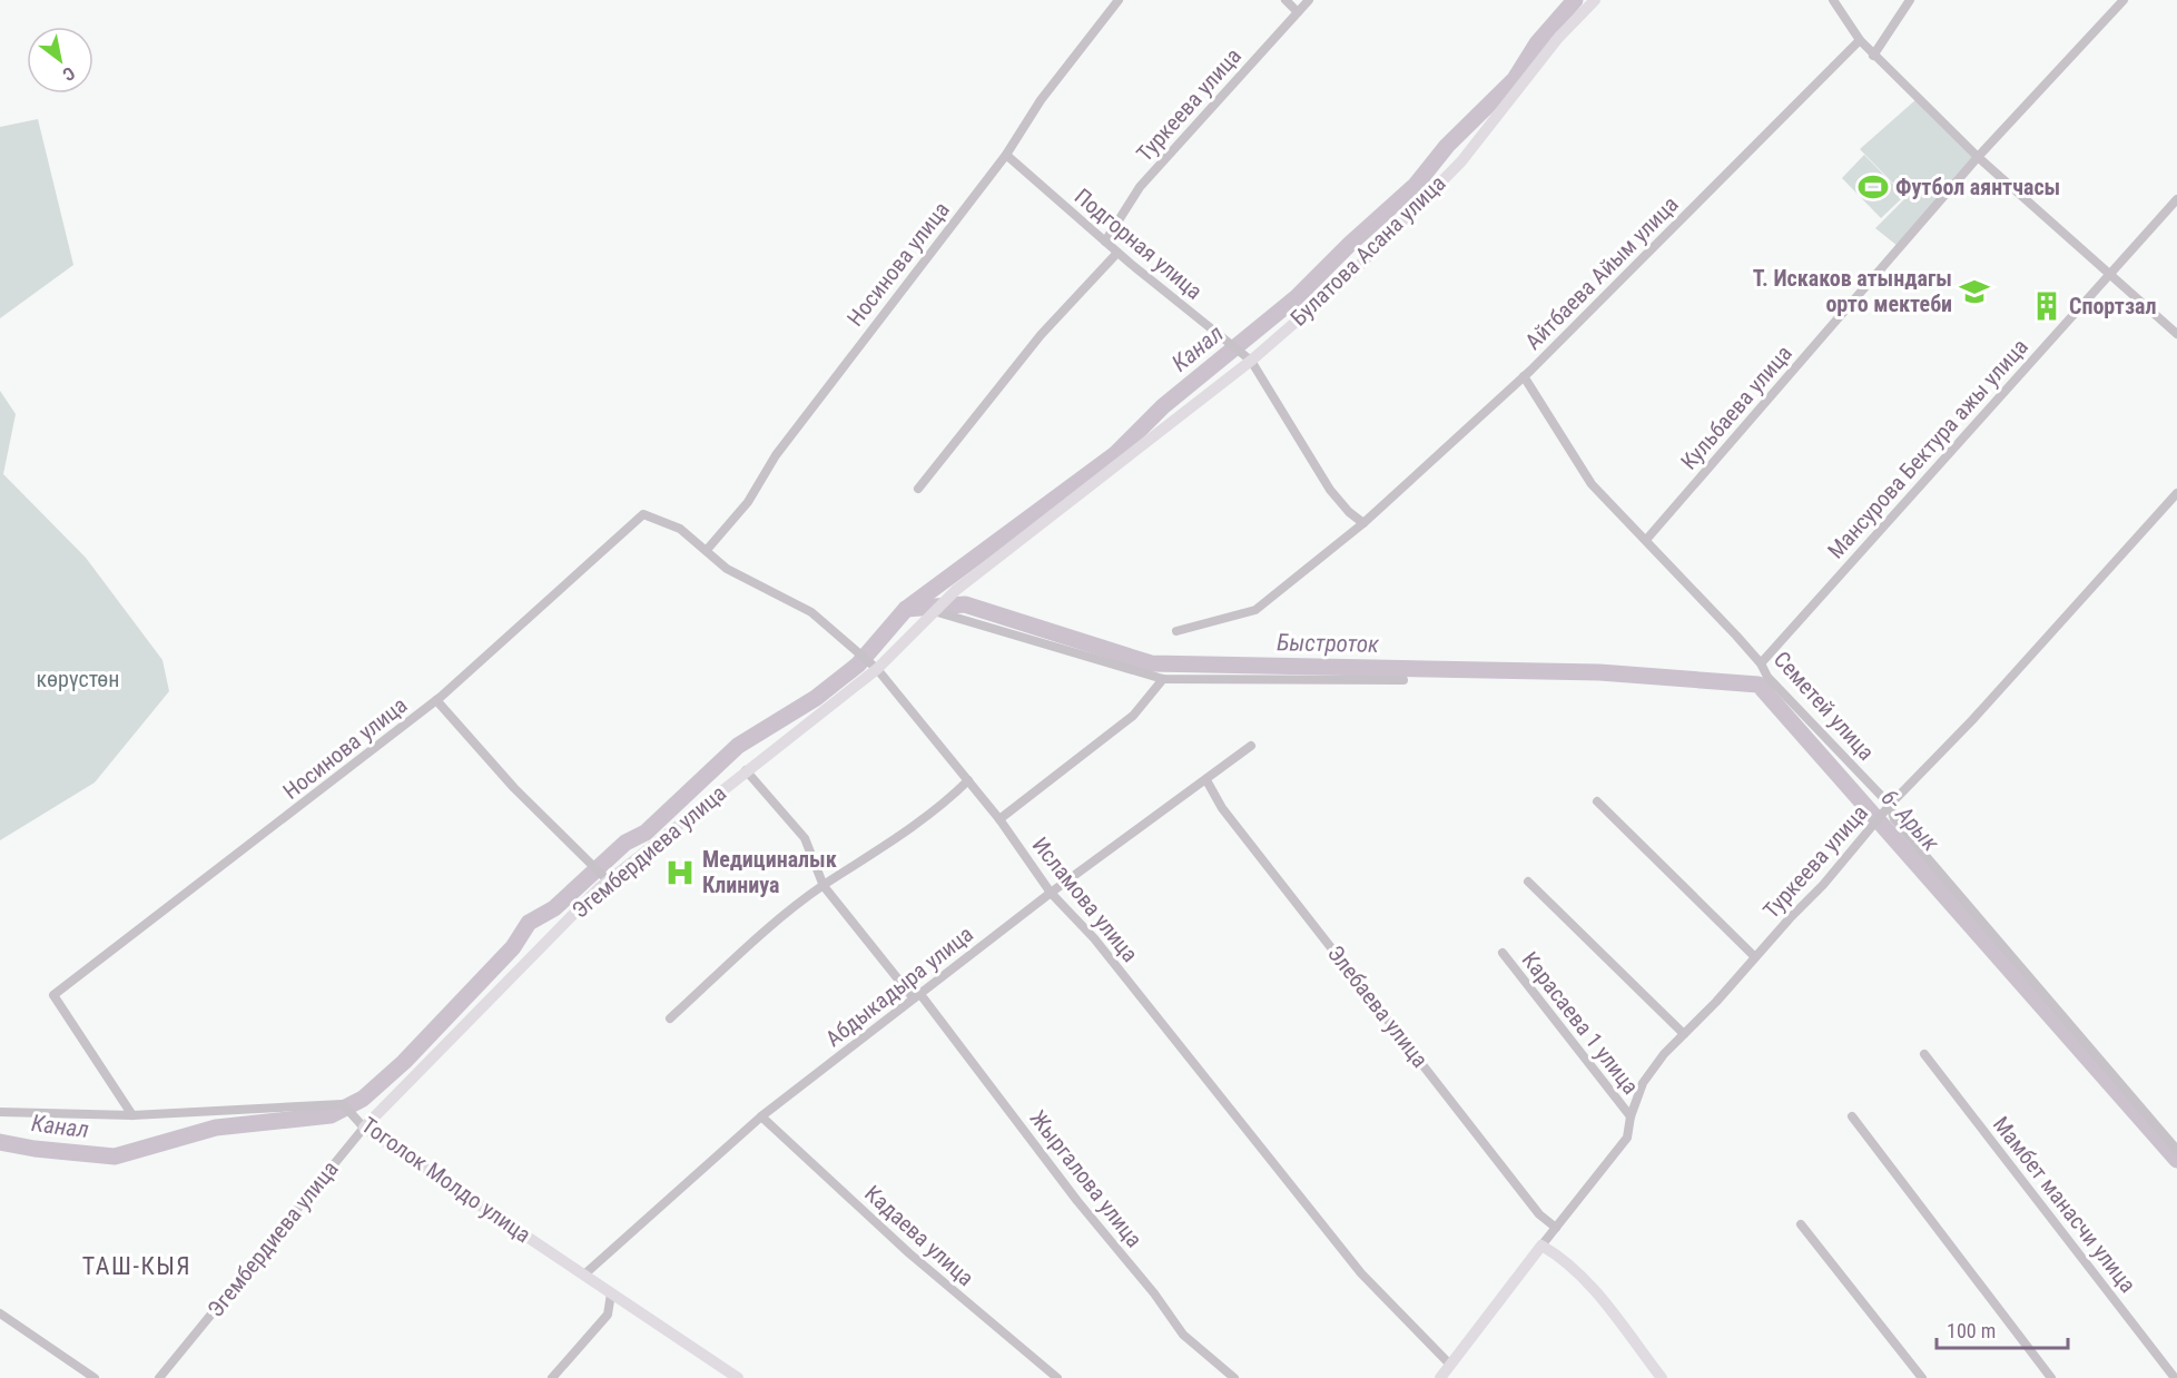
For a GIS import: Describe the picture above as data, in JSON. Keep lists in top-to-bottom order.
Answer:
{
  "streets": {
    "street": [
      "Туркеева улица",
      "Подгорная улица",
      "Булатова Асана улица",
      "Носинова улица",
      "Айтбаева Айым улица",
      "Кульбаева улица",
      "Мансурова Бектура ажы улица",
      "Семетей улица",
      "Эгембердиева улица",
      "Исламова улица",
      "Абдыкадыра улица",
      "Элебаева улица",
      "Карасаева 1 улица",
      "Жыргалова улица",
      "Тоголок Молдо улица",
      "Мамбет манасчи улица",
      "Кадаева улица"
    ]
  },
  "crossings": [
    ["Туркеева улица", "Подгорная улица"],
    ["Туркеева улица", "Семетей улица"],
    ["Туркеева улица", "Элебаева улица"],
    ["Туркеева улица", "Карасаева 1 улица"],
    ["Подгорная улица", "Булатова Асана улица"],
    ["Подгорная улица", "Носинова улица"],
    ["Подгорная улица", "Айтбаева Айым улица"],
    ["Булатова Асана улица", "Эгембердиева улица"],
    ["Носинова улица", "Исламова улица"],
    ["Носинова улица", "Тоголок Молдо улица"],
    ["Айтбаева Айым улица", "Семетей улица"],
    ["Кульбаева улица", "Семетей улица"],
    ["Мансурова Бектура ажы улица", "Семетей улица"],
    ["Эгембердиева улица", "Исламова улица"],
    ["Эгембердиева улица", "Жыргалова улица"],
    ["Эгембердиева улица", "Тоголок Молдо улица"],
    ["Исламова улица", "Абдыкадыра улица"],
    ["Абдыкадыра улица", "Элебаева улица"],
    ["Абдыкадыра улица", "Жыргалова улица"],
    ["Абдыкадыра улица", "Тоголок Молдо улица"],
    ["Абдыкадыра улица", "Кадаева улица"]
  ],
  "districts": ["ТАШ-КЫЯ"],
  "water": ["Канал", "Быстроток", "6- Арык"],
  "parks": ["көрүстөн"],
  "places": {
    "sports": ["Футбол аянтчасы"],
    "school or university": ["Т. Искаков атындагы орто мектеби"],
    "building": ["Спортзал"],
    "hospital": ["Медициналык Клиниуа"]
  },
  "scale_bar": "100 m",
  "north": "bottom right"
}
